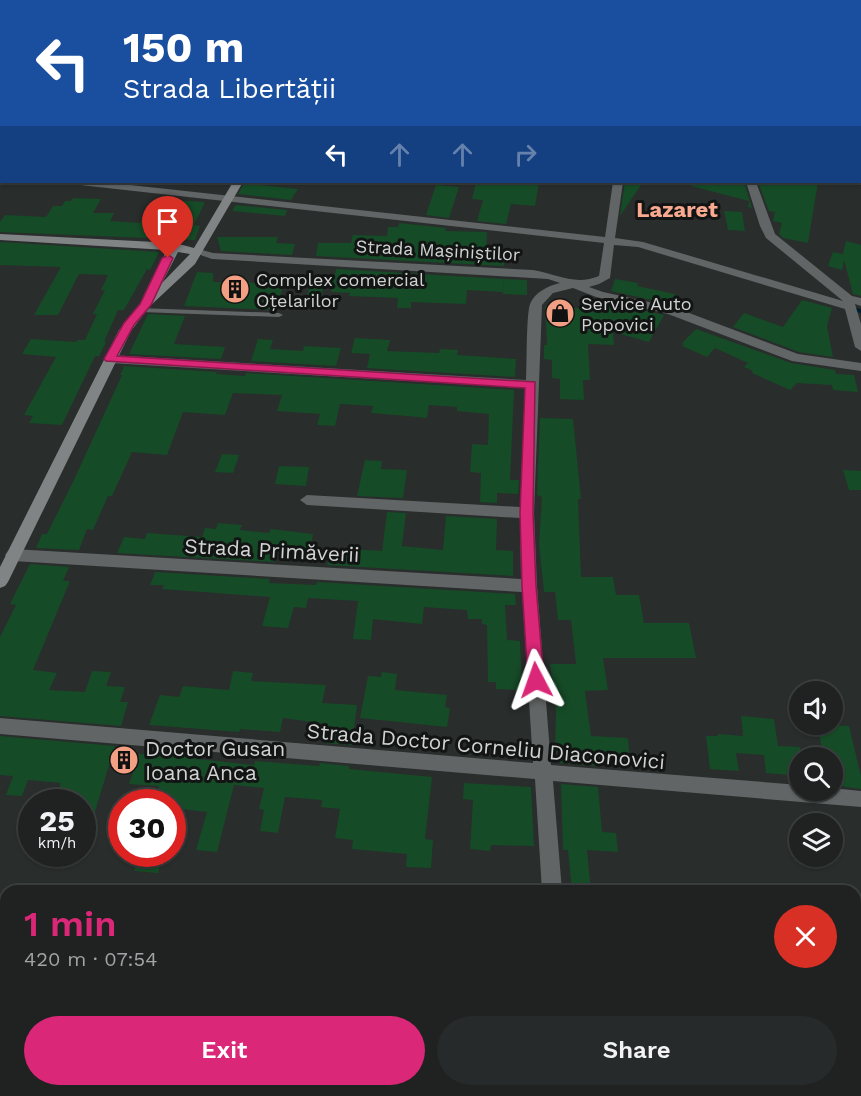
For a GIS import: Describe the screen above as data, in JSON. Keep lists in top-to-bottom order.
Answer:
{
  "streets": {
    "street": ["Strada Mașiniștilor", "Strada Primăverii", "Strada Doctor Corneliu Diaconovici"]
  },
  "districts": ["Lazaret"],
  "places": {
    "building": ["Complex comercial Oțelarilor", "Doctor Gusan Ioana Anca"],
    "shop": ["Service Auto Popovici"]
  },
  "page": {
    "turn": ["150 m", "Strada Libertății"],
    "speed": "25 km/h",
    "limit": "30",
    "heading": ["1 min", "420 m · 07:54"],
    "buttons": ["Exit", "Share"]
  }
}
